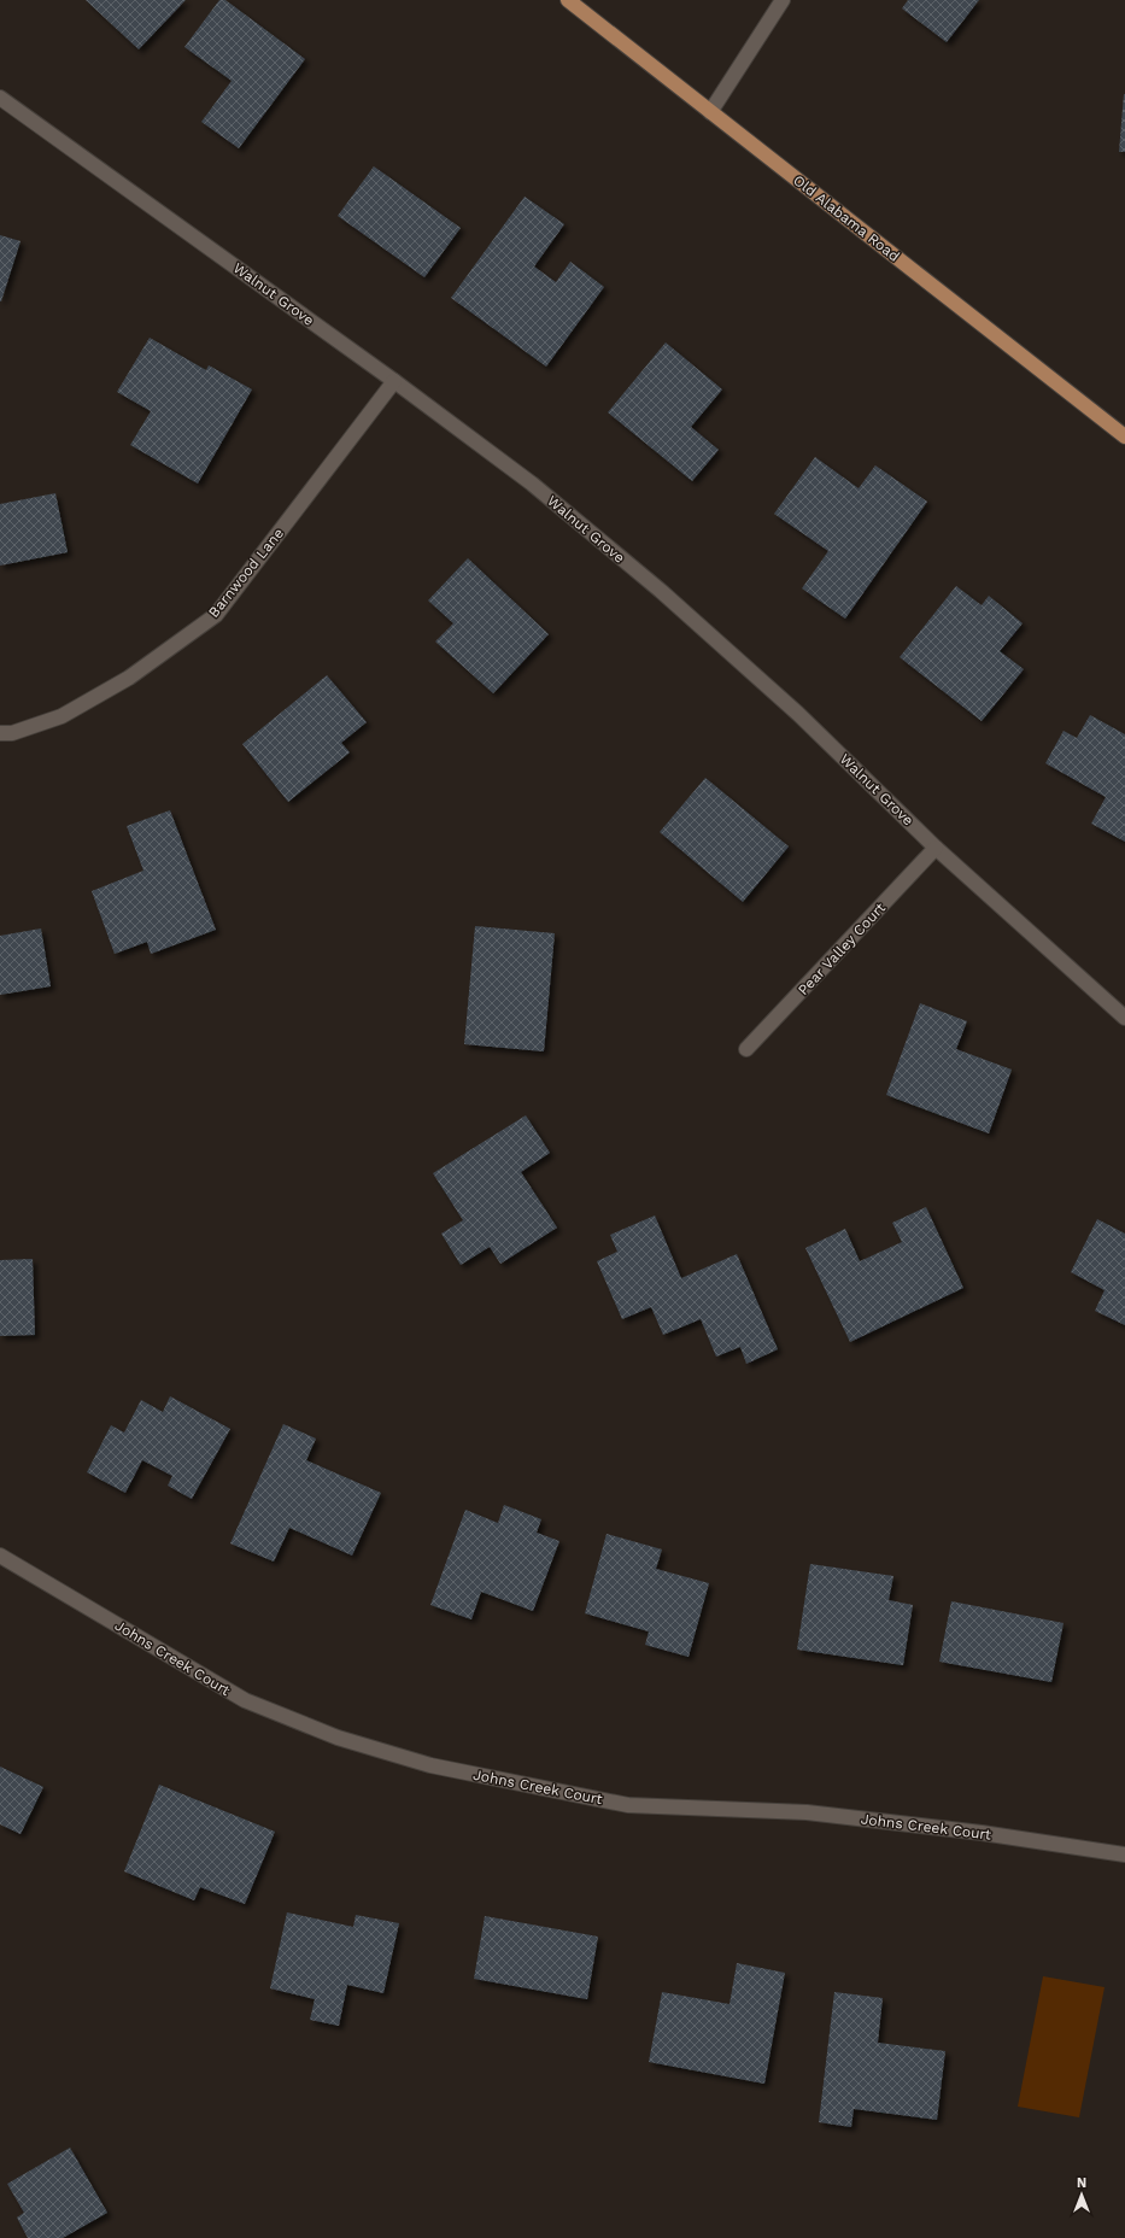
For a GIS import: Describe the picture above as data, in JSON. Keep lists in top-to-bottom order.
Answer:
{
  "streets": {
    "main road": ["Old Alabama Road"],
    "street": [
      "Walnut Grove",
      "Barnwood Lane",
      "Pear Valley Court",
      "Johns Creek Court"
    ]
  },
  "crossings": [
    ["Walnut Grove", "Barnwood Lane"],
    ["Walnut Grove", "Pear Valley Court"]
  ],
  "north": "top"
}
